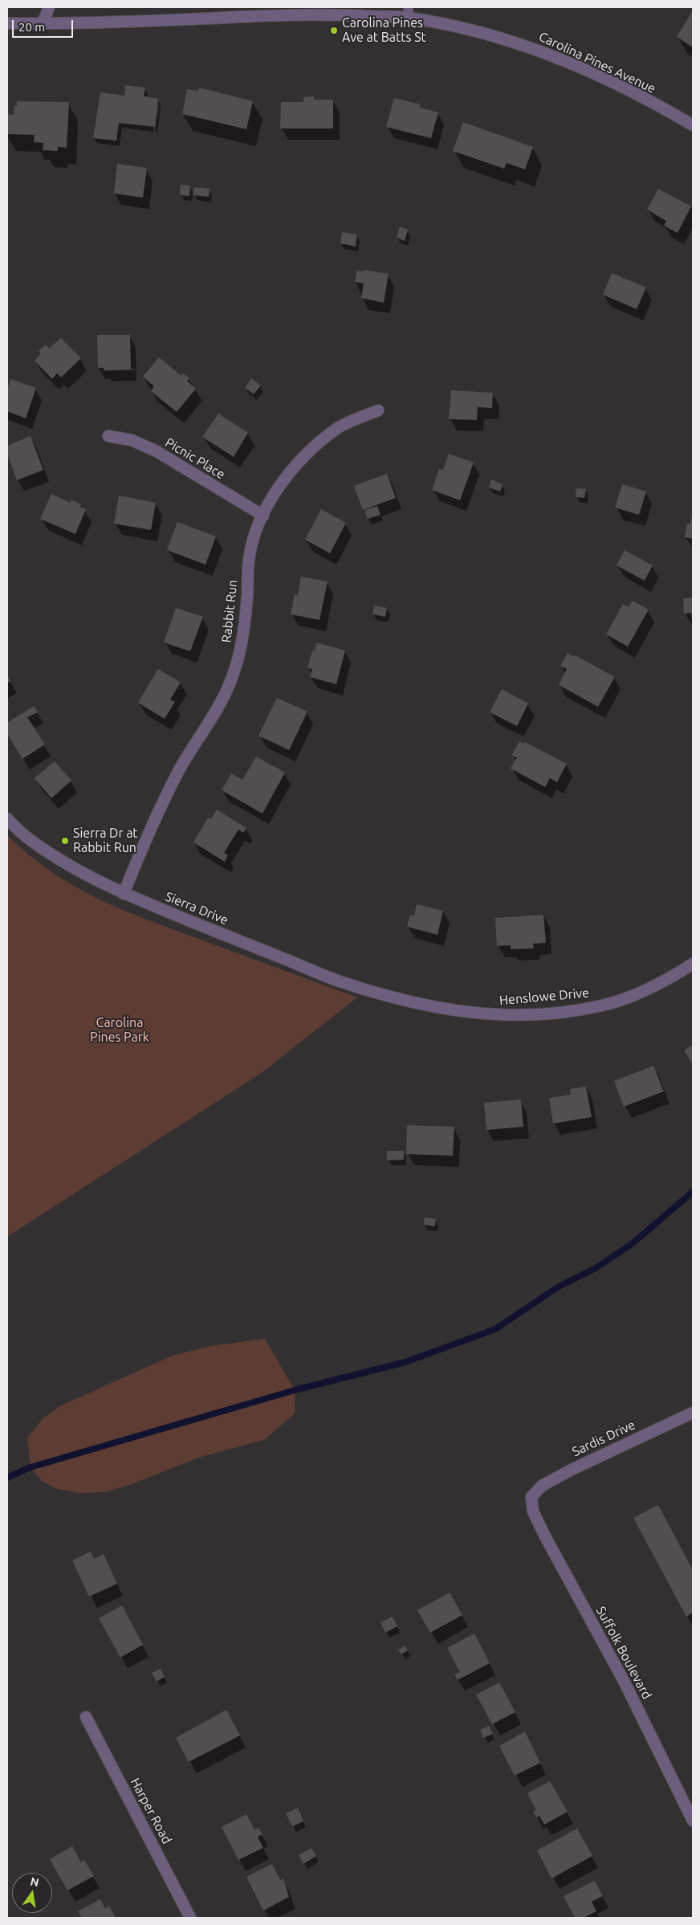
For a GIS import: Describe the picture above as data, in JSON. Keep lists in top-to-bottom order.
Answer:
{
  "streets": {
    "street": [
      "Carolina Pines Avenue",
      "Picnic Place",
      "Rabbit Run",
      "Sierra Drive",
      "Henslowe Drive",
      "Sardis Drive",
      "Suffolk Boulevard",
      "Harper Road"
    ]
  },
  "crossings": [
    ["Picnic Place", "Rabbit Run"],
    ["Rabbit Run", "Sierra Drive"],
    ["Sierra Drive", "Henslowe Drive"],
    ["Sardis Drive", "Suffolk Boulevard"]
  ],
  "parks": ["Carolina Pines Park"],
  "places": ["Carolina Pines Ave at Batts St", "Sierra Dr at Rabbit Run"],
  "scale_bar": "20 m",
  "north": "top"
}
